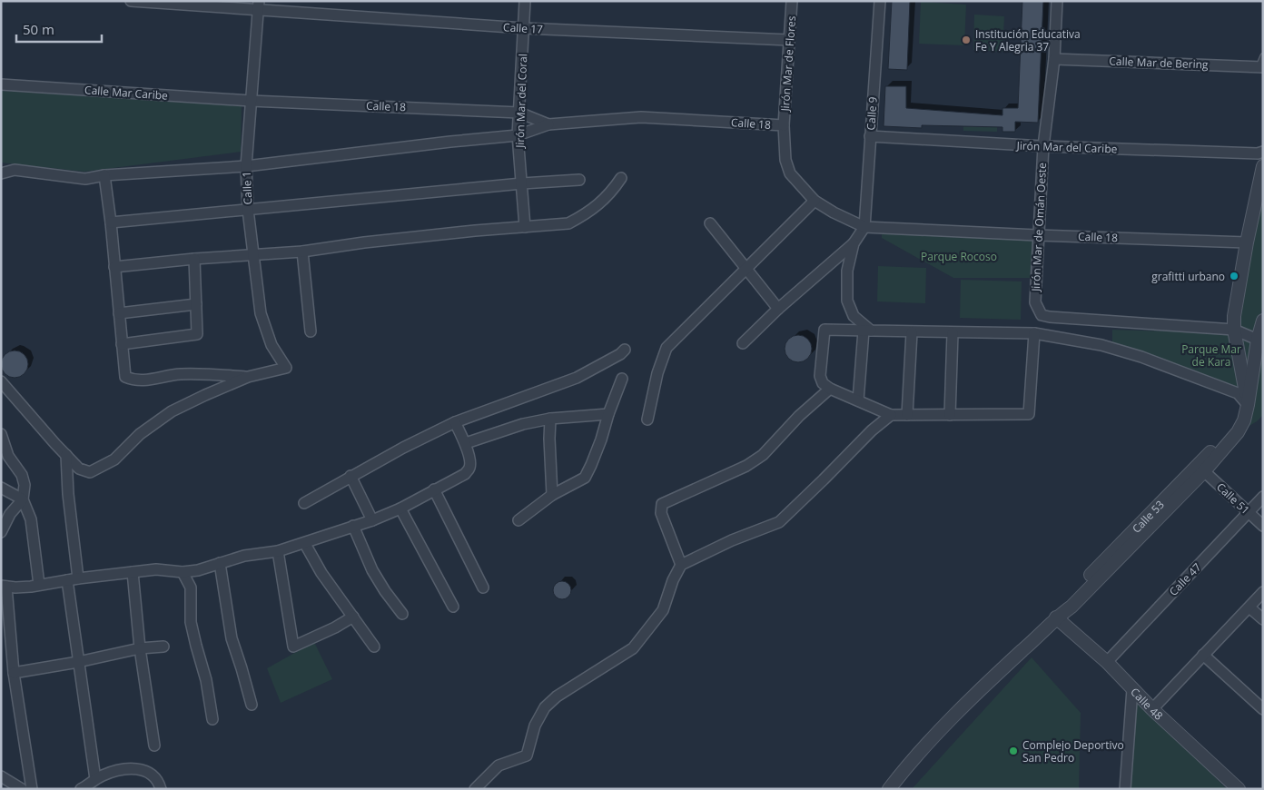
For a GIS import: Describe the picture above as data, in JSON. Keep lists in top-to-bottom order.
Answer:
{
  "streets": {
    "street": [
      "Calle 17",
      "Calle Mar de Bering",
      "Jirón Mar de Flores",
      "Calle Mar Caribe",
      "Jirón Mar del Coral",
      "Calle 18",
      "Calle 9",
      "Jirón Mar del Caribe",
      "Calle 1",
      "Jirón Mar de Omán Oeste",
      "Calle 51",
      "Calle 53",
      "Calle 47",
      "Calle 48"
    ]
  },
  "crossings": [
    ["Calle 17", "Jirón Mar de Flores"],
    ["Calle 17", "Jirón Mar del Coral"],
    ["Calle 17", "Calle 1"],
    ["Calle Mar de Bering", "Jirón Mar de Omán Oeste"],
    ["Jirón Mar de Flores", "Calle 18"],
    ["Calle Mar Caribe", "Calle 18"],
    ["Calle Mar Caribe", "Calle 1"],
    ["Jirón Mar del Coral", "Calle 18"],
    ["Calle 18", "Calle 9"],
    ["Calle 18", "Calle 1"],
    ["Calle 18", "Jirón Mar de Omán Oeste"],
    ["Calle 18", "Calle 53"],
    ["Calle 9", "Jirón Mar del Caribe"],
    ["Jirón Mar del Caribe", "Jirón Mar de Omán Oeste"],
    ["Jirón Mar de Omán Oeste", "Calle 53"],
    ["Calle 51", "Calle 53"],
    ["Calle 51", "Calle 47"],
    ["Calle 53", "Calle 48"],
    ["Calle 47", "Calle 48"]
  ],
  "parks": ["Parque Rocoso", "Parque Mar de Kara"],
  "places": ["Institución Educativa Fe Y Alegria 37", "grafitti urbano", "Complejo Deportivo San Pedro"],
  "scale_bar": "50 m"
}
